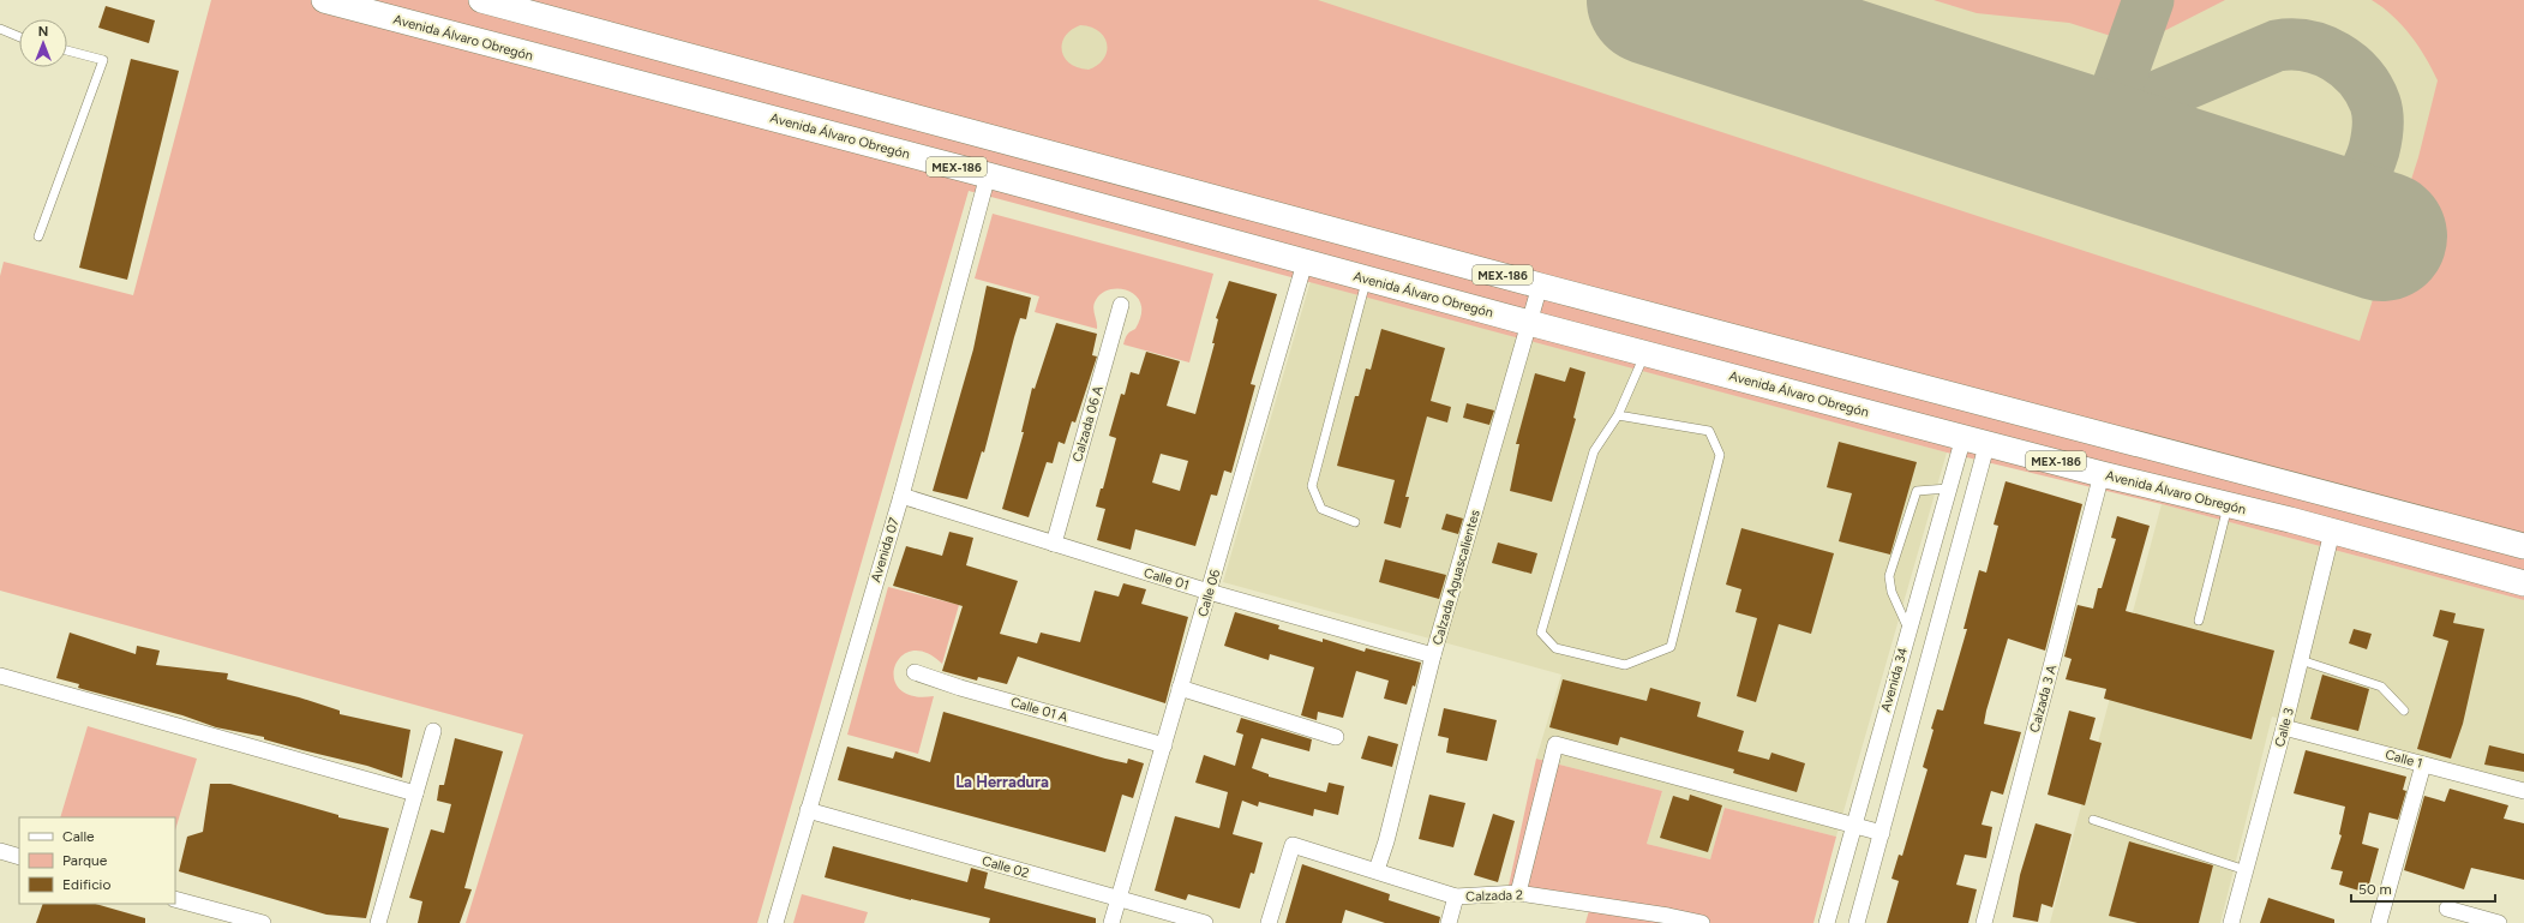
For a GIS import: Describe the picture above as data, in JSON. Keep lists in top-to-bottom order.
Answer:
{
  "streets": {
    "main road": ["Avenida Álvaro Obregón", "MEX-186"],
    "street": [
      "Calzada 06 A",
      "Avenida 07",
      "Calzada Aguascalientes",
      "Calle 01",
      "Calle 06",
      "Avenida 34",
      "Calzada 3 A",
      "Calle 01 A",
      "Calle 3",
      "Calle 1",
      "Calle 02",
      "Calzada 2"
    ]
  },
  "crossings": [
    ["Avenida Álvaro Obregón", "Avenida 07"],
    ["Avenida Álvaro Obregón", "Calzada Aguascalientes"],
    ["Avenida Álvaro Obregón", "Calle 06"],
    ["Avenida Álvaro Obregón", "Avenida 34"],
    ["Avenida Álvaro Obregón", "Calzada 3 A"],
    ["Avenida Álvaro Obregón", "Calle 3"],
    ["MEX-186", "Calzada Aguascalientes"],
    ["Calzada 06 A", "Calle 01"],
    ["Avenida 07", "Calle 01"],
    ["Avenida 07", "Calle 02"],
    ["Calzada Aguascalientes", "Calle 01"],
    ["Calzada Aguascalientes", "Calzada 2"],
    ["Calle 01", "Calle 06"],
    ["Calle 06", "Calle 01 A"],
    ["Calle 06", "Calle 02"],
    ["Calle 3", "Calle 1"]
  ],
  "districts": ["La Herradura"],
  "legend": ["Calle", "Parque", "Edificio"],
  "scale_bar": "50 m",
  "north": "top"
}
